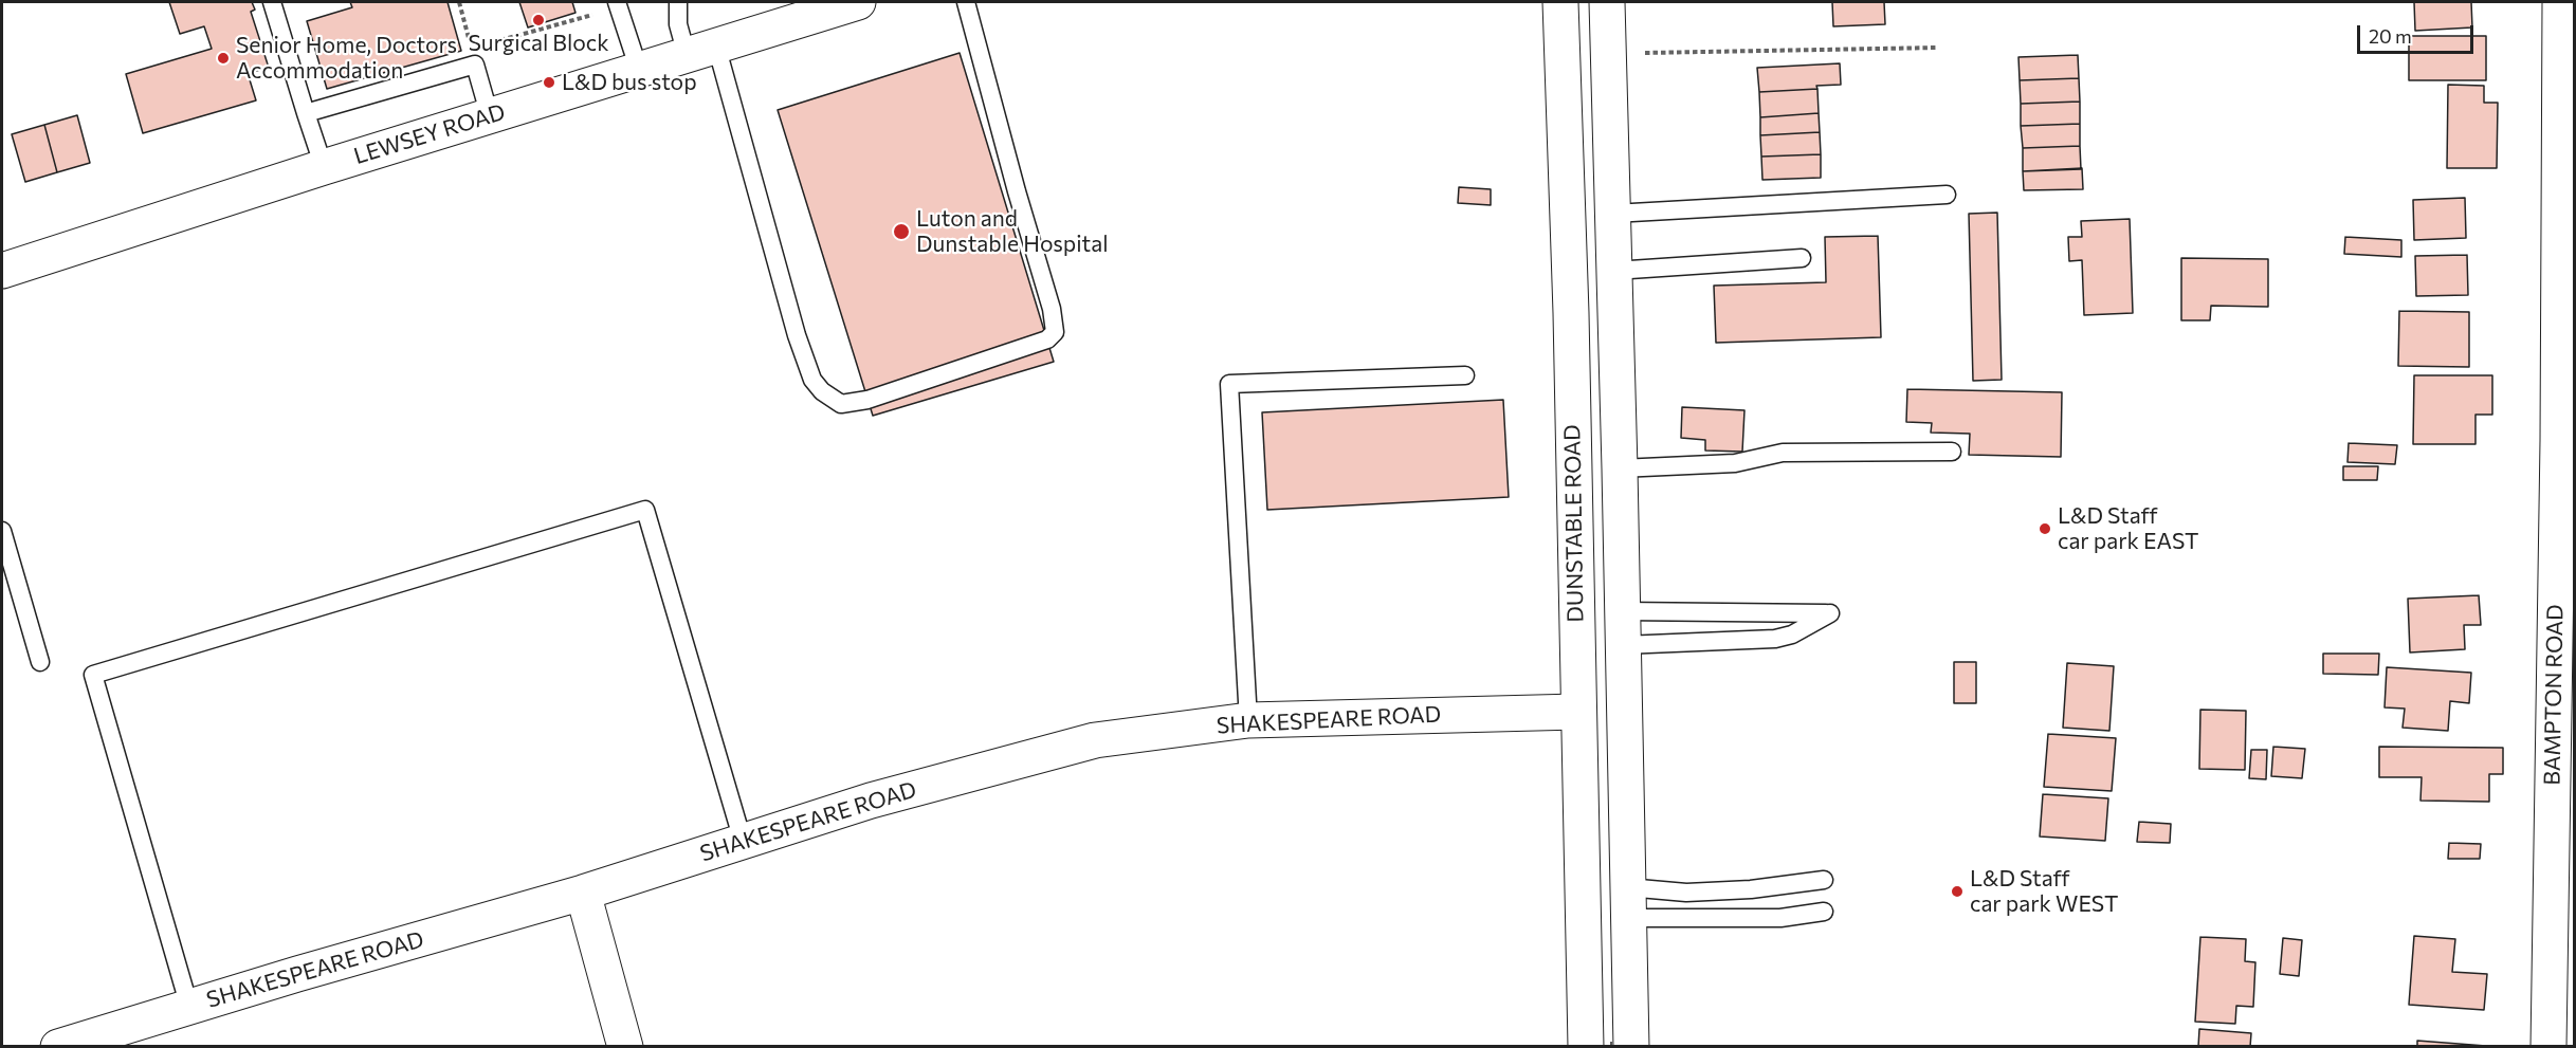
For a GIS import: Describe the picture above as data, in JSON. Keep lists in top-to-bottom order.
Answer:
{
  "streets": {
    "street": [
      "LEWSEY ROAD",
      "DUNSTABLE ROAD",
      "BAMPTON ROAD",
      "SHAKESPEARE ROAD"
    ]
  },
  "crossings": [
    ["DUNSTABLE ROAD", "SHAKESPEARE ROAD"]
  ],
  "places": [
    "Surgical Block",
    "Senior Home, Doctors Accommodation",
    "L&D bus stop",
    "Luton and Dunstable Hospital",
    "L&D Staff car park EAST",
    "L&D Staff car park WEST"
  ],
  "scale_bar": "20 m"
}
